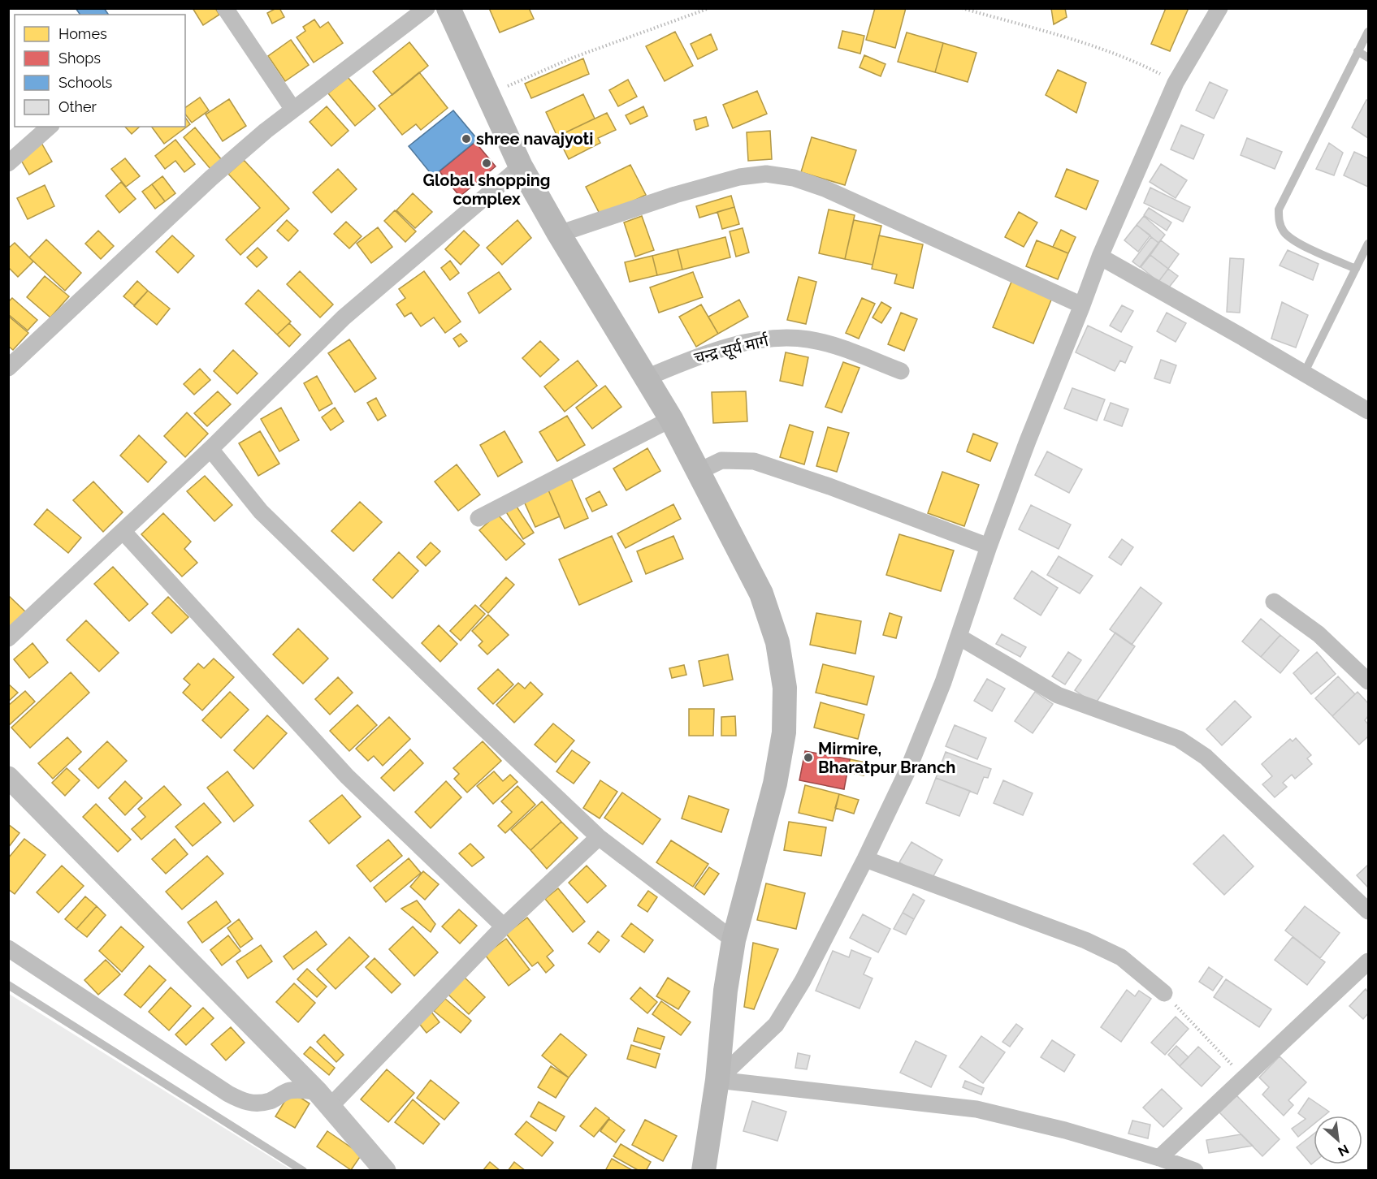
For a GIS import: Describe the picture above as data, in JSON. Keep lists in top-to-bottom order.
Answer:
{
  "streets": {
    "street": ["चन्द्र सूर्य मार्ग"]
  },
  "places": ["shree navajyoti", "Global shopping complex", "Mirmire, Bharatpur Branch"],
  "legend": [
    "Homes",
    "Shops",
    "Schools",
    "Other"
  ],
  "north": "bottom right"
}
